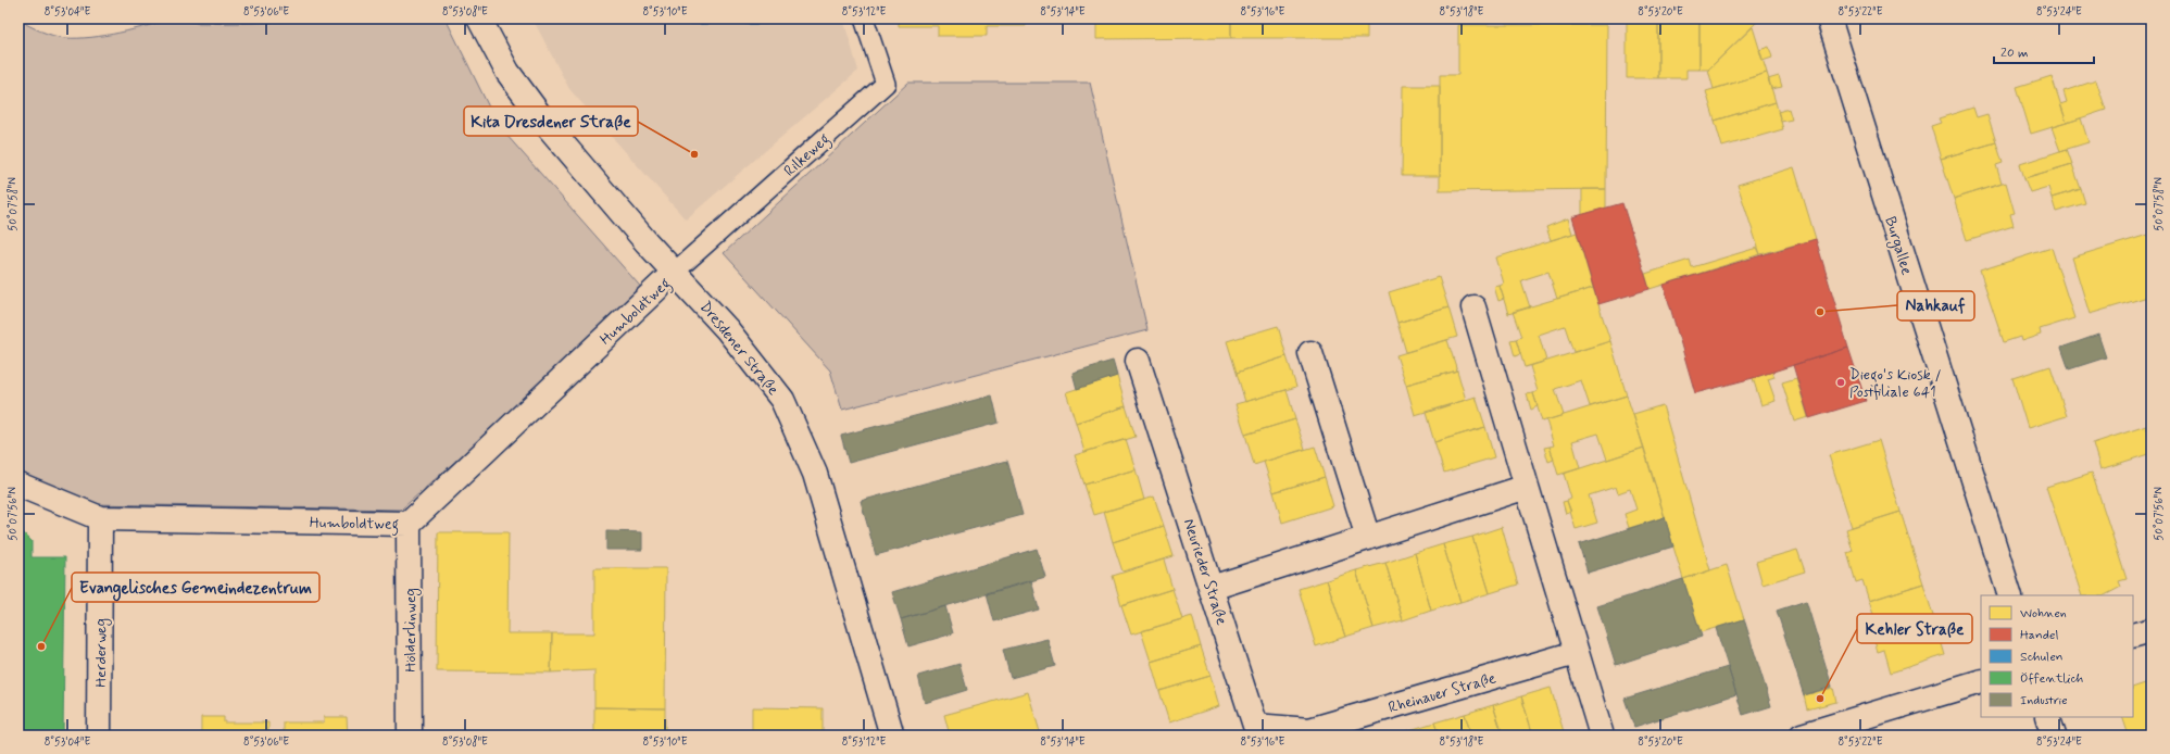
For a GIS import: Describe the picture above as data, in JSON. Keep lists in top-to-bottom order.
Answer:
{
  "streets": {
    "street": [
      "Burgallee",
      "Humboldtweg",
      "Dresdener Straße",
      "Neurieder Straße",
      "Hölderlinweg",
      "Herderweg",
      "Rheinauer Straße"
    ],
    "lane": ["Rilkeweg"]
  },
  "crossings": [
    ["Rilkeweg", "Humboldtweg"],
    ["Rilkeweg", "Dresdener Straße"],
    ["Humboldtweg", "Dresdener Straße"],
    ["Humboldtweg", "Hölderlinweg"],
    ["Humboldtweg", "Herderweg"],
    ["Neurieder Straße", "Rheinauer Straße"]
  ],
  "places": [
    "Kita Dresdener Straße",
    "Nahkauf",
    "Diego's Kiosk / Postfiliale 641",
    "Evangelisches Gemeindezentrum",
    "Kehler Straße"
  ],
  "legend": [
    "Wohnen",
    "Handel",
    "Schulen",
    "Öffentlich",
    "Industrie"
  ],
  "scale_bar": "20 m",
  "coordinates": [
    "8°53'04\"E",
    "8°53'06\"E",
    "8°53'08\"E",
    "8°53'10\"E",
    "8°53'12\"E",
    "8°53'14\"E",
    "8°53'16\"E",
    "8°53'18\"E",
    "8°53'20\"E",
    "8°53'22\"E",
    "8°53'24\"E",
    "50°07'58\"N",
    "50°07'56\"N"
  ]
}
